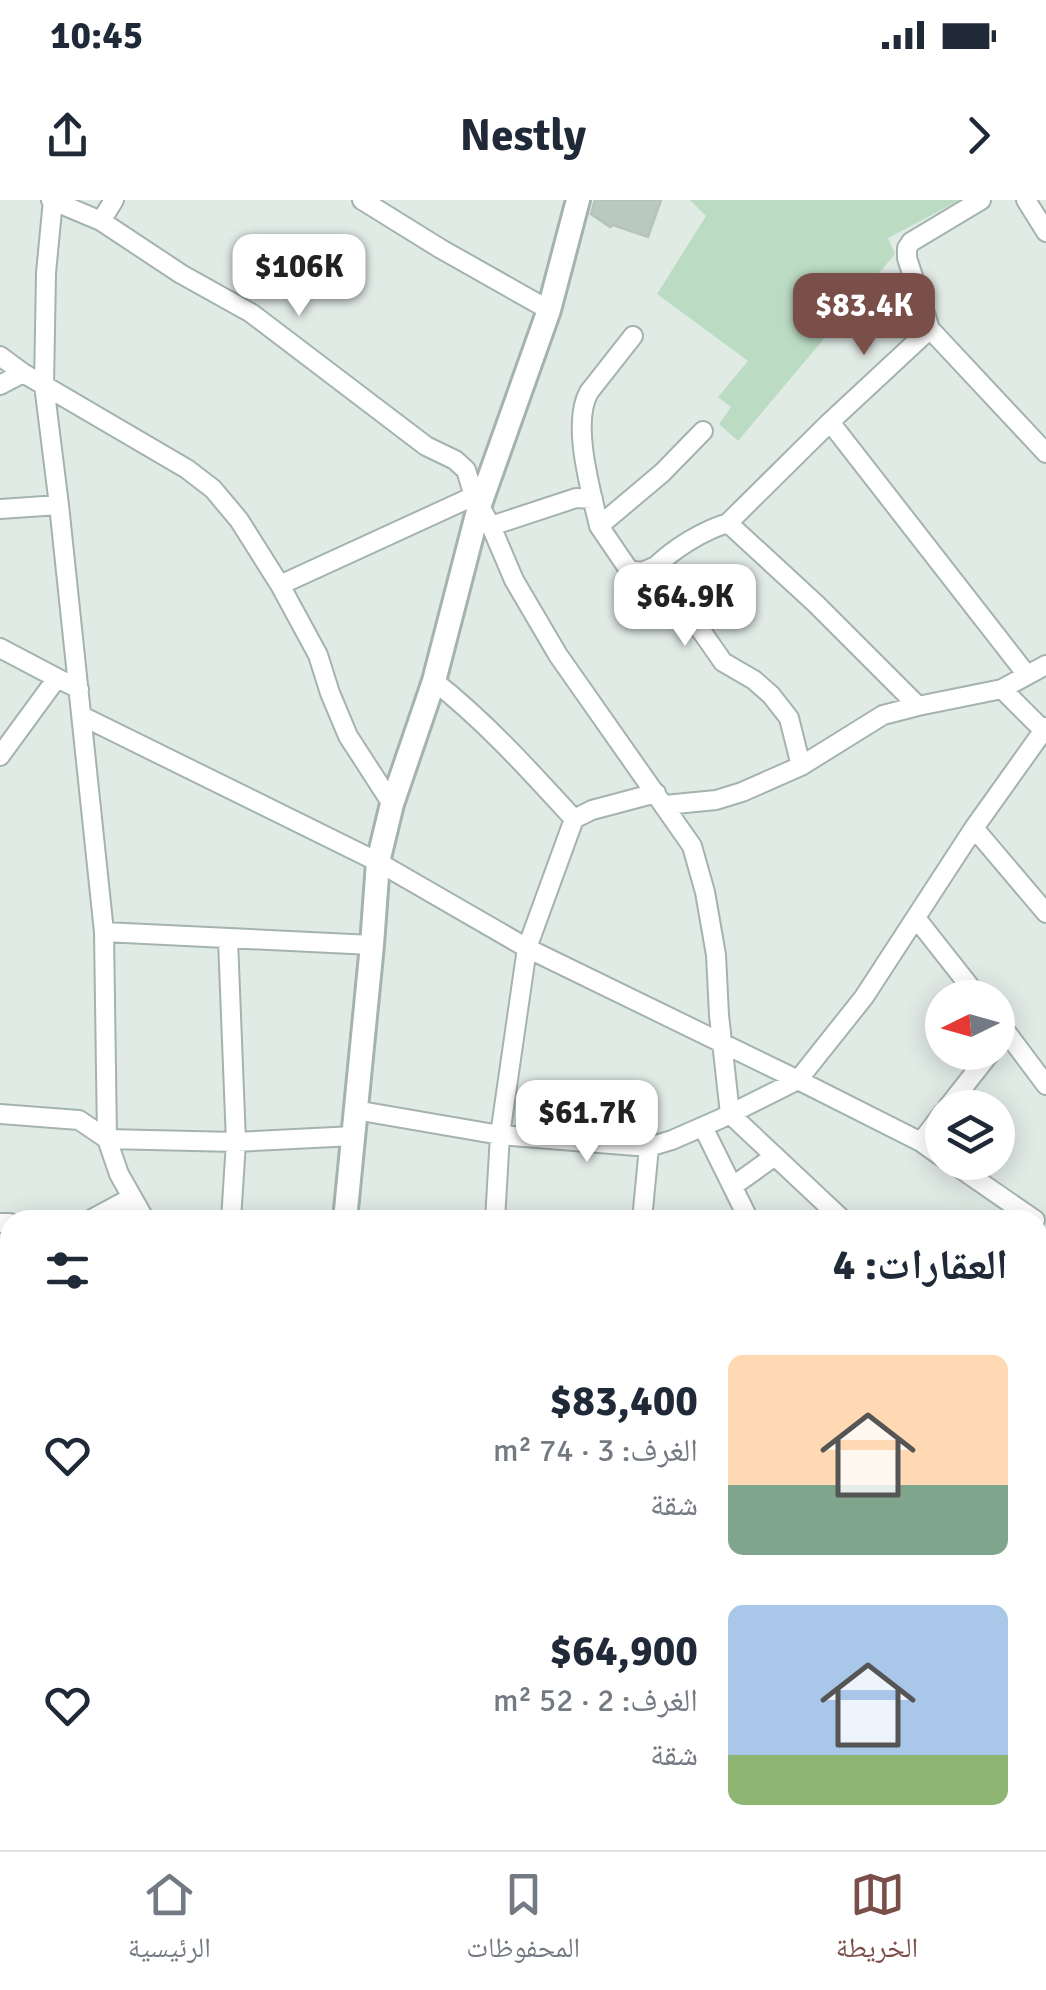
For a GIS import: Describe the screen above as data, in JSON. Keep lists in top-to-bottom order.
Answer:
{
  "north": "left",
  "page": {
    "status": "10:45",
    "header": "Nestly",
    "price": [
      "$106K",
      "$83.4K",
      "$64.9K",
      "$61.7K"
    ],
    "heading": "العقارات: 4",
    "list": [
      {
        "name": "$83,400",
        "note": "الغرف: 3 · 74 m² · شقة"
      },
      {
        "name": "$64,900",
        "note": "الغرف: 2 · 52 m² · شقة"
      }
    ],
    "tabs": ["الخريطة", "المحفوظات", "الرئيسية"]
  }
}
